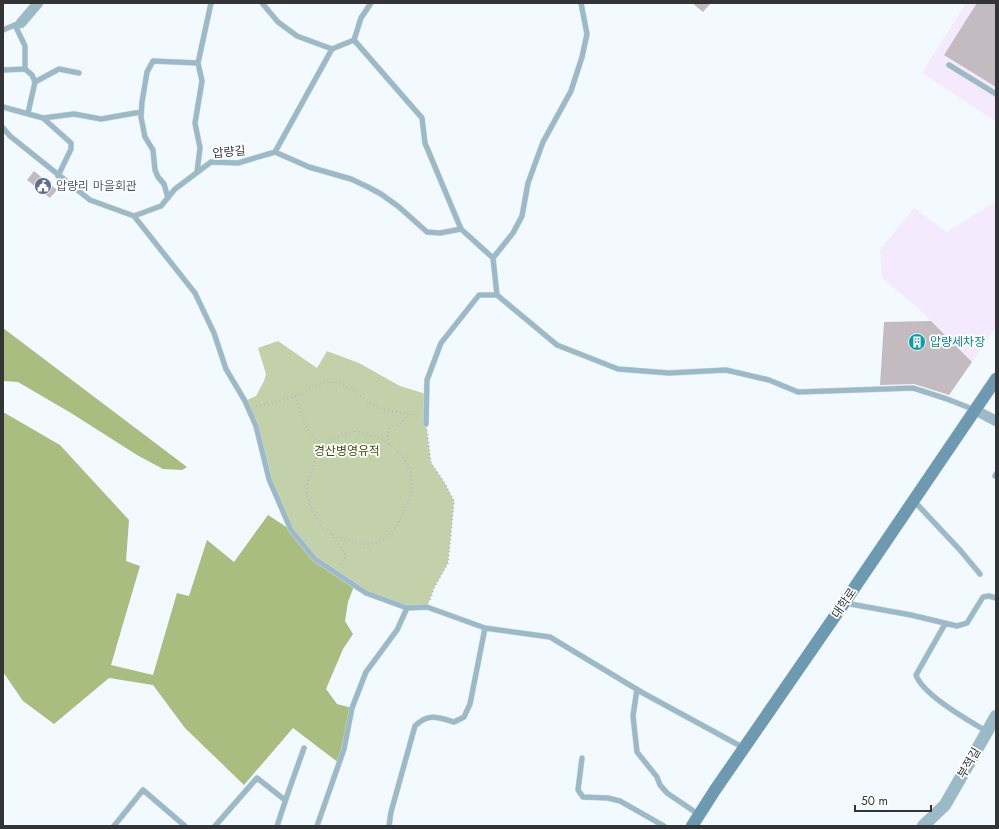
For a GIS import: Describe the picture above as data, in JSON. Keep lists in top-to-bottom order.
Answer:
{
  "streets": {
    "main road": ["대학로"],
    "street": ["부적길"],
    "lane": ["압량길"]
  },
  "parks": ["경산병영유적"],
  "places": {
    "public building": ["압량리 마을회관"],
    "building": ["압량세차장"]
  },
  "scale_bar": "50 m"
}
